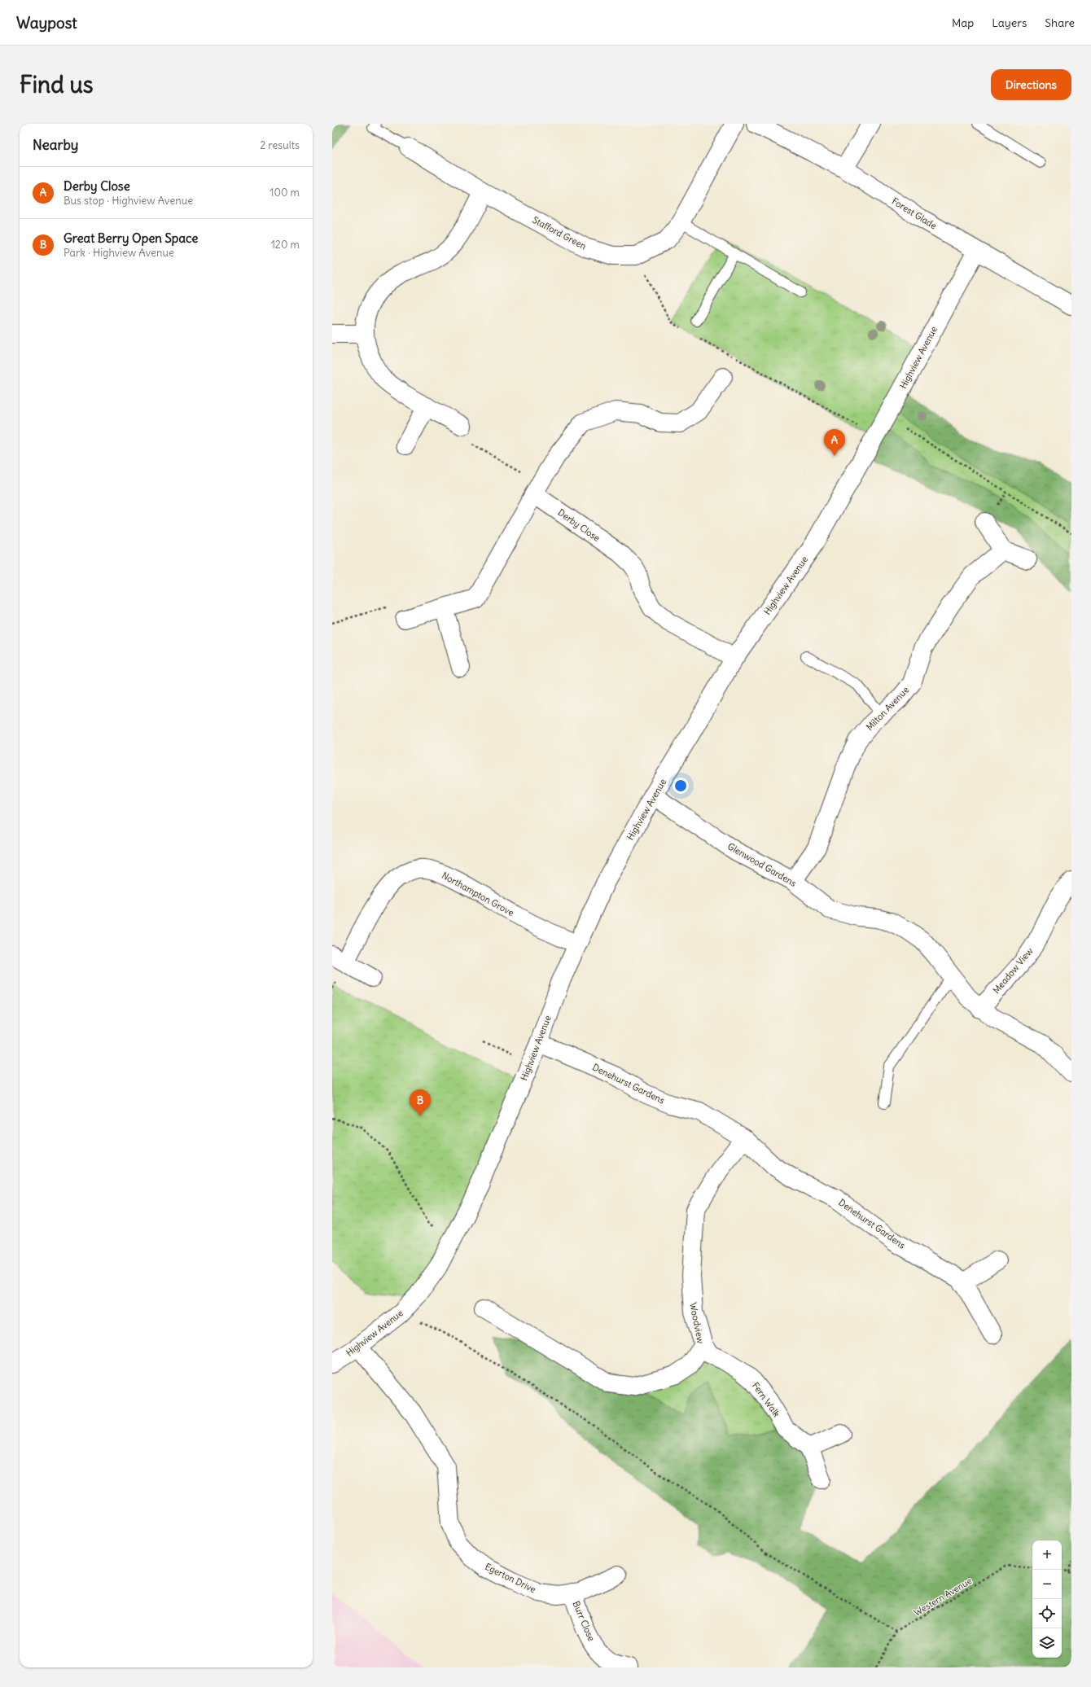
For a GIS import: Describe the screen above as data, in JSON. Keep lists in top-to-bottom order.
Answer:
{
  "streets": {
    "street": [
      "Forest Glade",
      "Stafford Green",
      "Highview Avenue",
      "Derby Close",
      "Milton Avenue",
      "Glenwood Gardens",
      "Northampton Grove",
      "Meadow View",
      "Denehurst Gardens",
      "Woodview",
      "Fern Walk",
      "Egerton Drive",
      "Burr Close"
    ],
    "path": ["Western Avenue"]
  },
  "crossings": [
    ["Forest Glade", "Highview Avenue"],
    ["Highview Avenue", "Derby Close"],
    ["Highview Avenue", "Glenwood Gardens"],
    ["Highview Avenue", "Northampton Grove"],
    ["Highview Avenue", "Denehurst Gardens"],
    ["Highview Avenue", "Egerton Drive"],
    ["Milton Avenue", "Glenwood Gardens"],
    ["Glenwood Gardens", "Meadow View"],
    ["Denehurst Gardens", "Woodview"],
    ["Woodview", "Fern Walk"],
    ["Egerton Drive", "Burr Close"]
  ],
  "page": {
    "header": "Waypost",
    "nav": ["Map", "Layers", "Share"],
    "buttons": "Directions",
    "title": "Find us",
    "heading": ["Nearby", "2 results"],
    "list": [
      {
        "mark": "A",
        "name": "Derby Close",
        "note": "Bus stop · Highview Avenue",
        "value": "100 m"
      },
      {
        "mark": "B",
        "name": "Great Berry Open Space",
        "note": "Park · Highview Avenue",
        "value": "120 m"
      }
    ],
    "pins": ["A", "B"],
    "map_buttons": ["+", "−"]
  }
}
